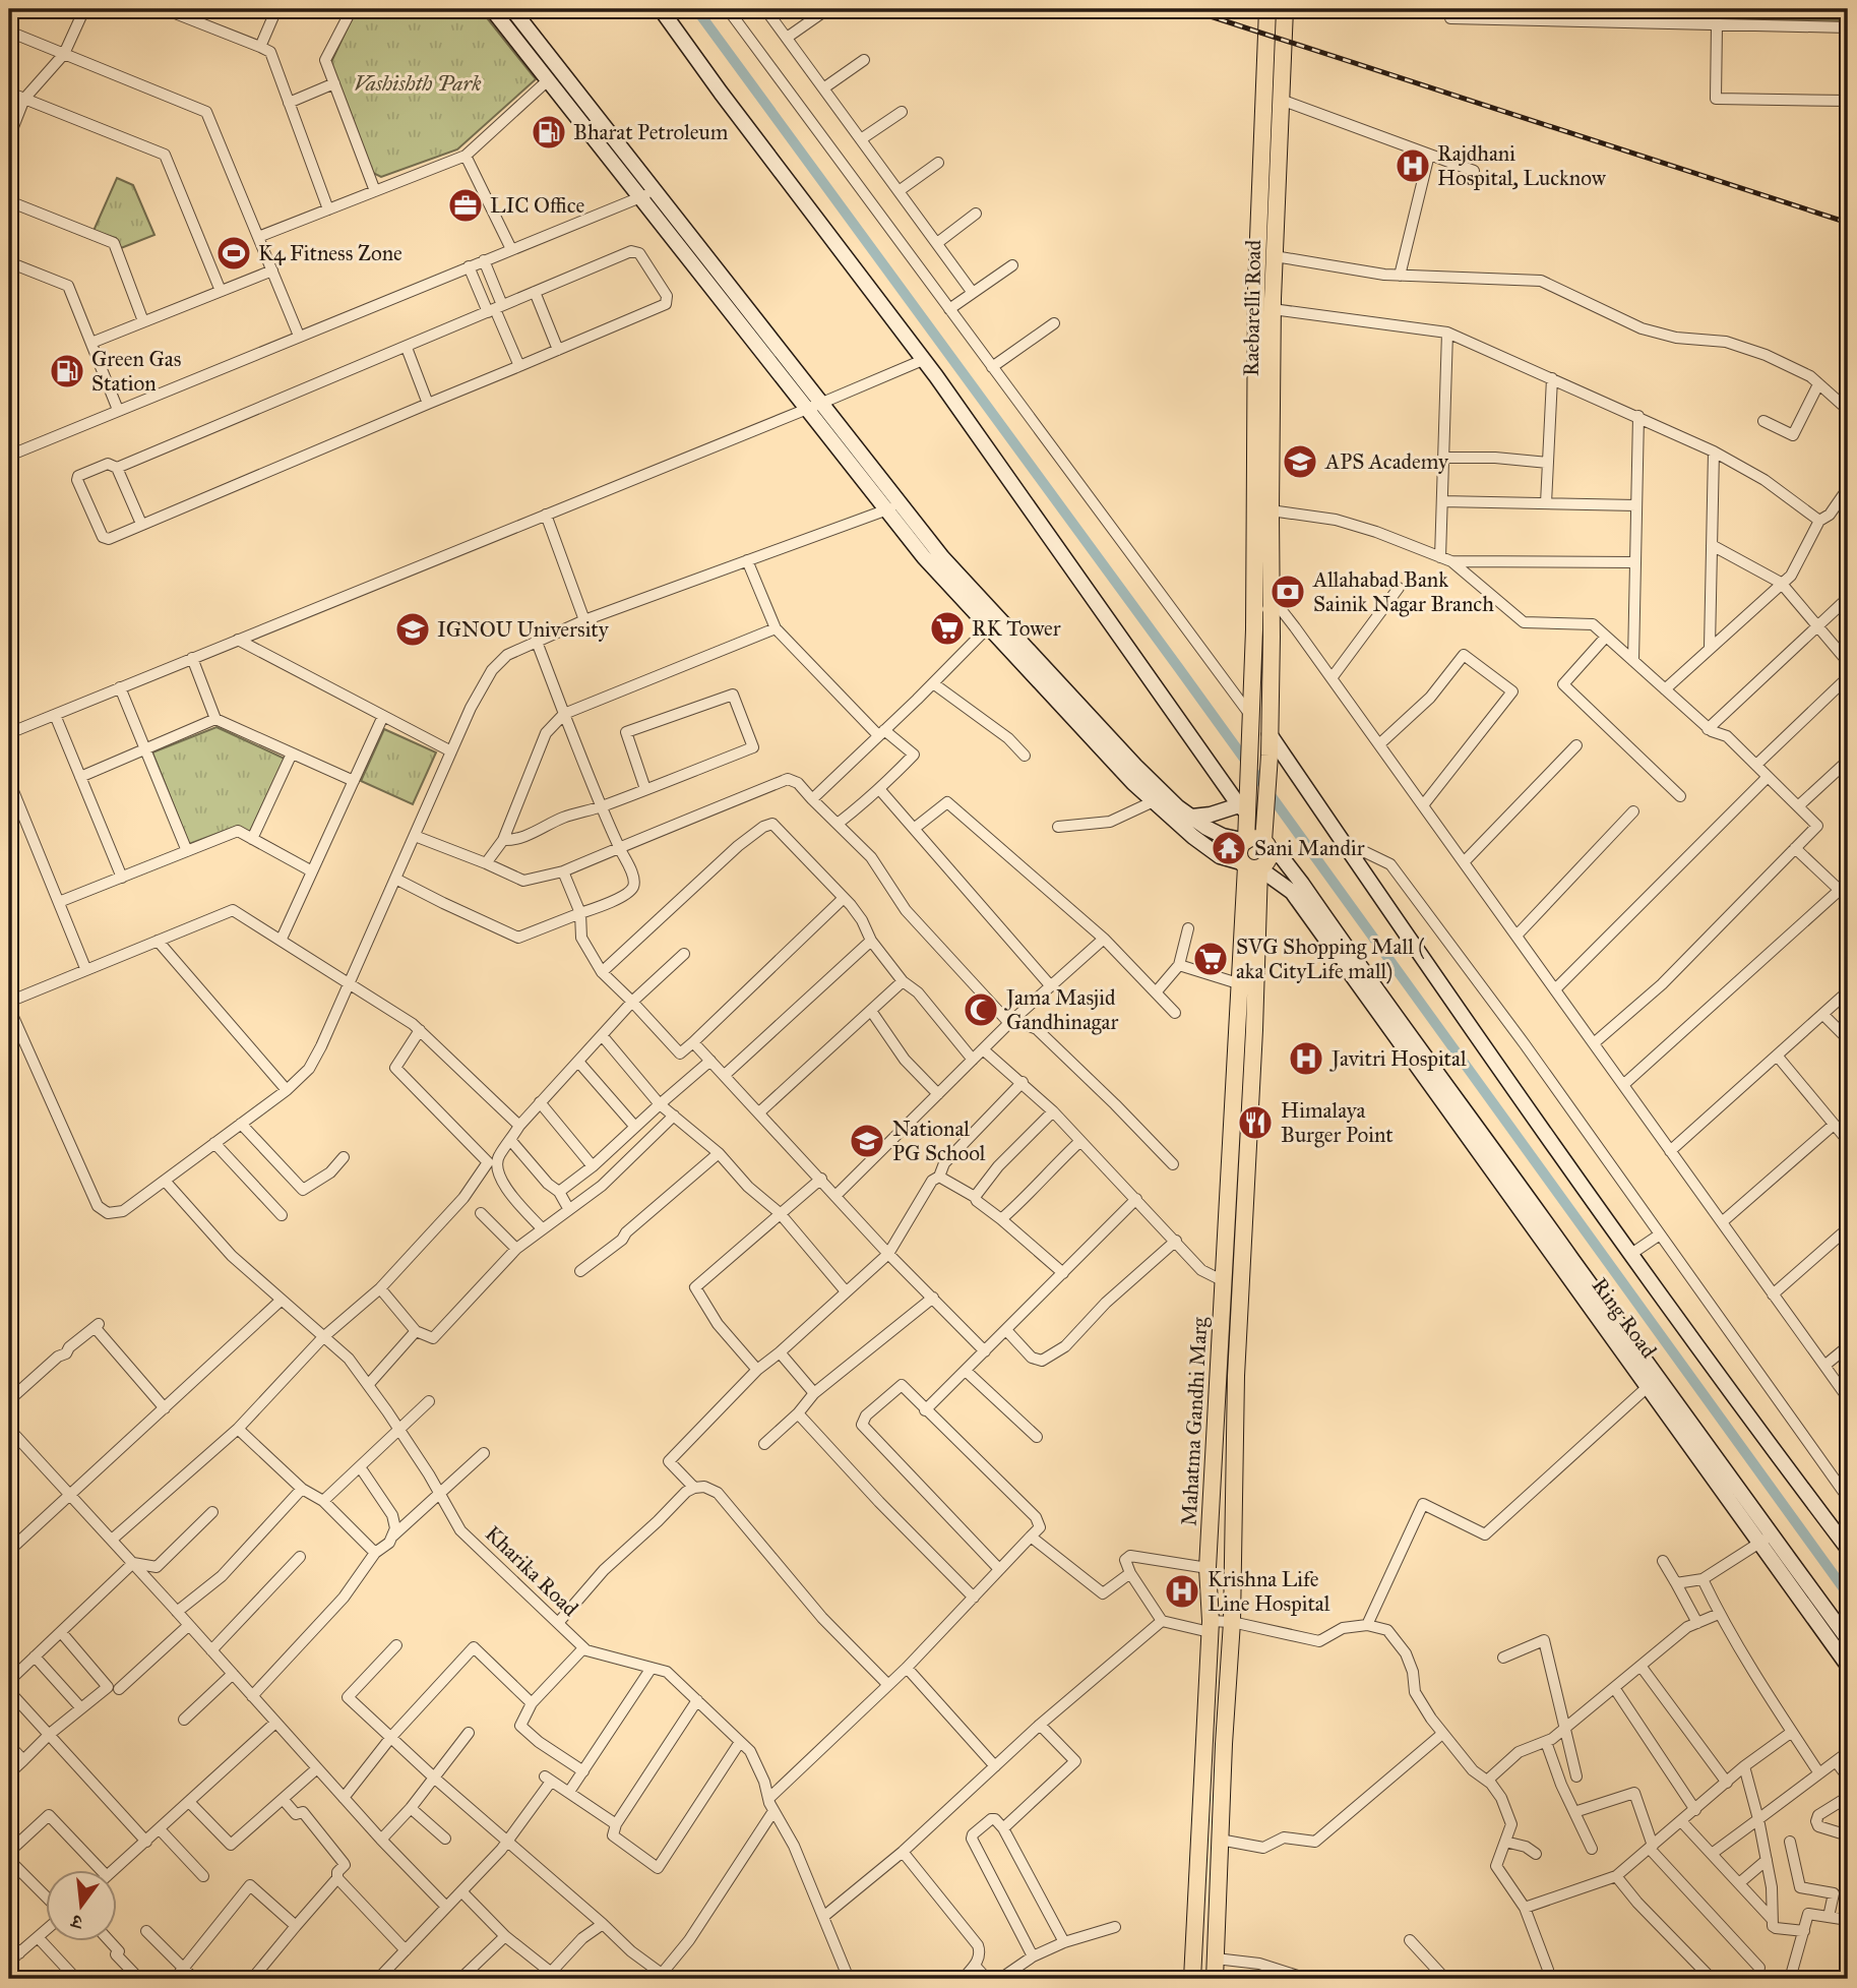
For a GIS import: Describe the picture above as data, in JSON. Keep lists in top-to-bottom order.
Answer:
{
  "streets": {
    "main road": ["Raebarelli Road", "Mahatma Gandhi Marg"],
    "street": ["Ring Road", "Kharika Road"]
  },
  "crossings": [
    ["Ring Road", "Mahatma Gandhi Marg"]
  ],
  "parks": ["Vashishth Park"],
  "places": {
    "fuel station": ["Bharat Petroleum", "Green Gas Station"],
    "hospital": ["Rajdhani Hospital, Lucknow", "Javitri Hospital", "Krishna Life Line Hospital"],
    "office": ["LIC Office"],
    "sports": ["K4 Fitness Zone"],
    "school or university": ["APS Academy", "IGNOU University", "National PG School"],
    "bank": ["Allahabad Bank Sainik Nagar Branch"],
    "supermarket": ["RK Tower", "SVG Shopping Mall ( aka CityLife mall)"],
    "temple": ["Sani Mandir"],
    "mosque": ["Jama Masjid Gandhinagar"],
    "restaurant": ["Himalaya Burger Point"]
  },
  "north": "bottom"
}
